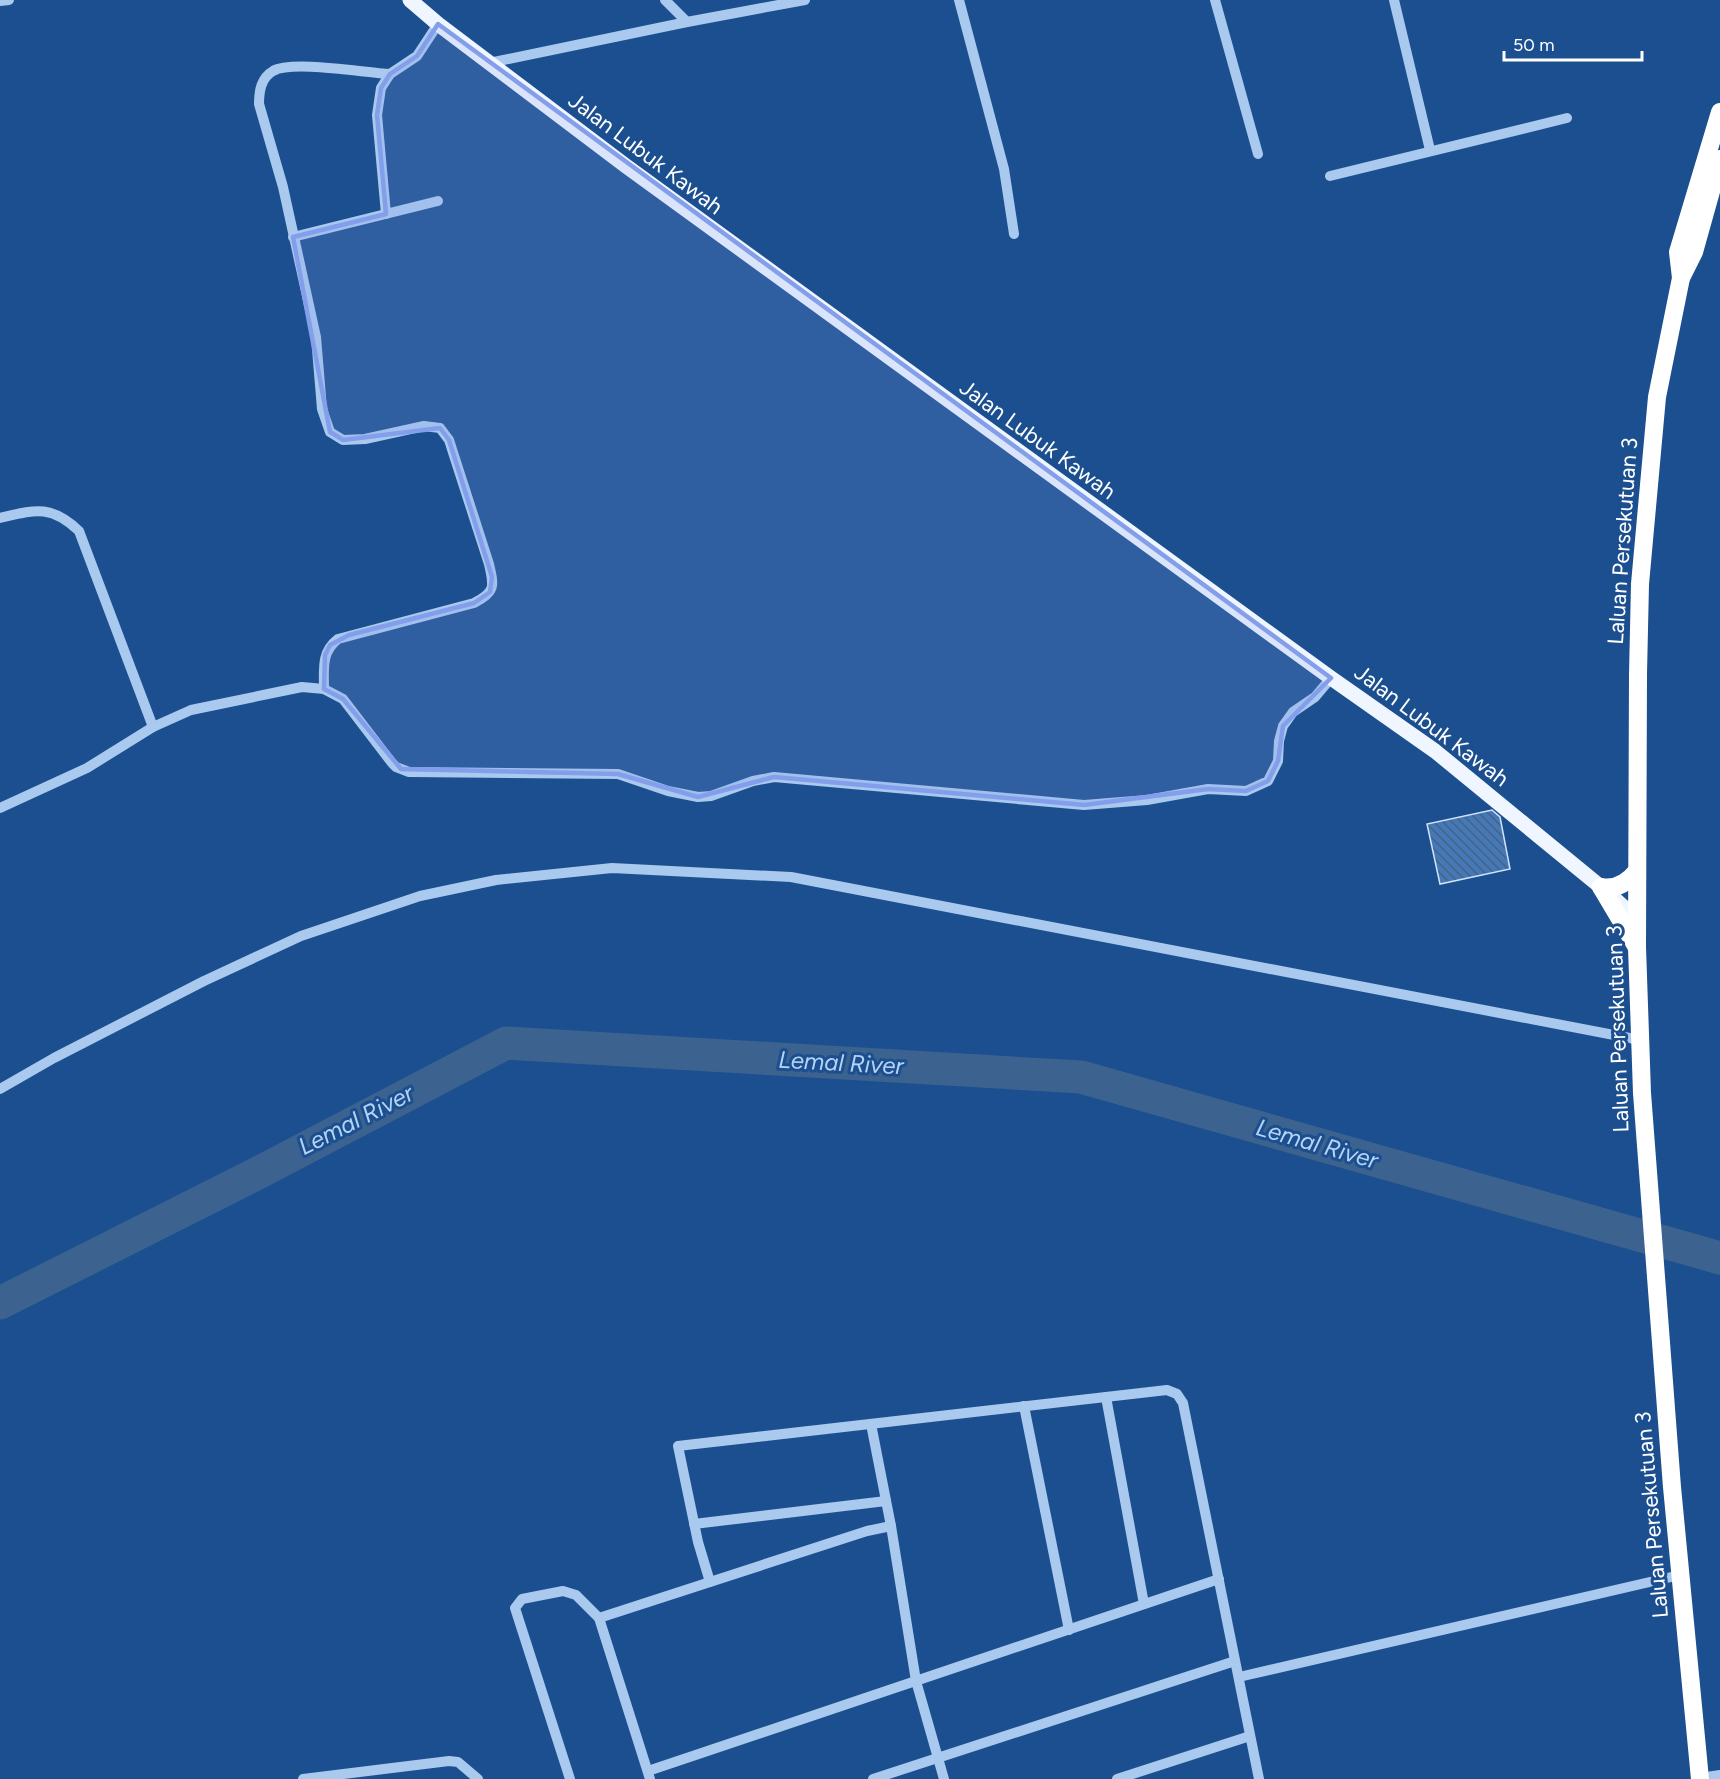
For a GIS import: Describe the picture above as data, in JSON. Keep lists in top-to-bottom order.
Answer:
{
  "streets": {
    "highway": ["Laluan Persekutuan 3"],
    "main road": ["Jalan Lubuk Kawah"]
  },
  "crossings": [
    ["Jalan Lubuk Kawah", "Laluan Persekutuan 3"]
  ],
  "water": ["Lemal River"],
  "scale_bar": "50 m"
}
